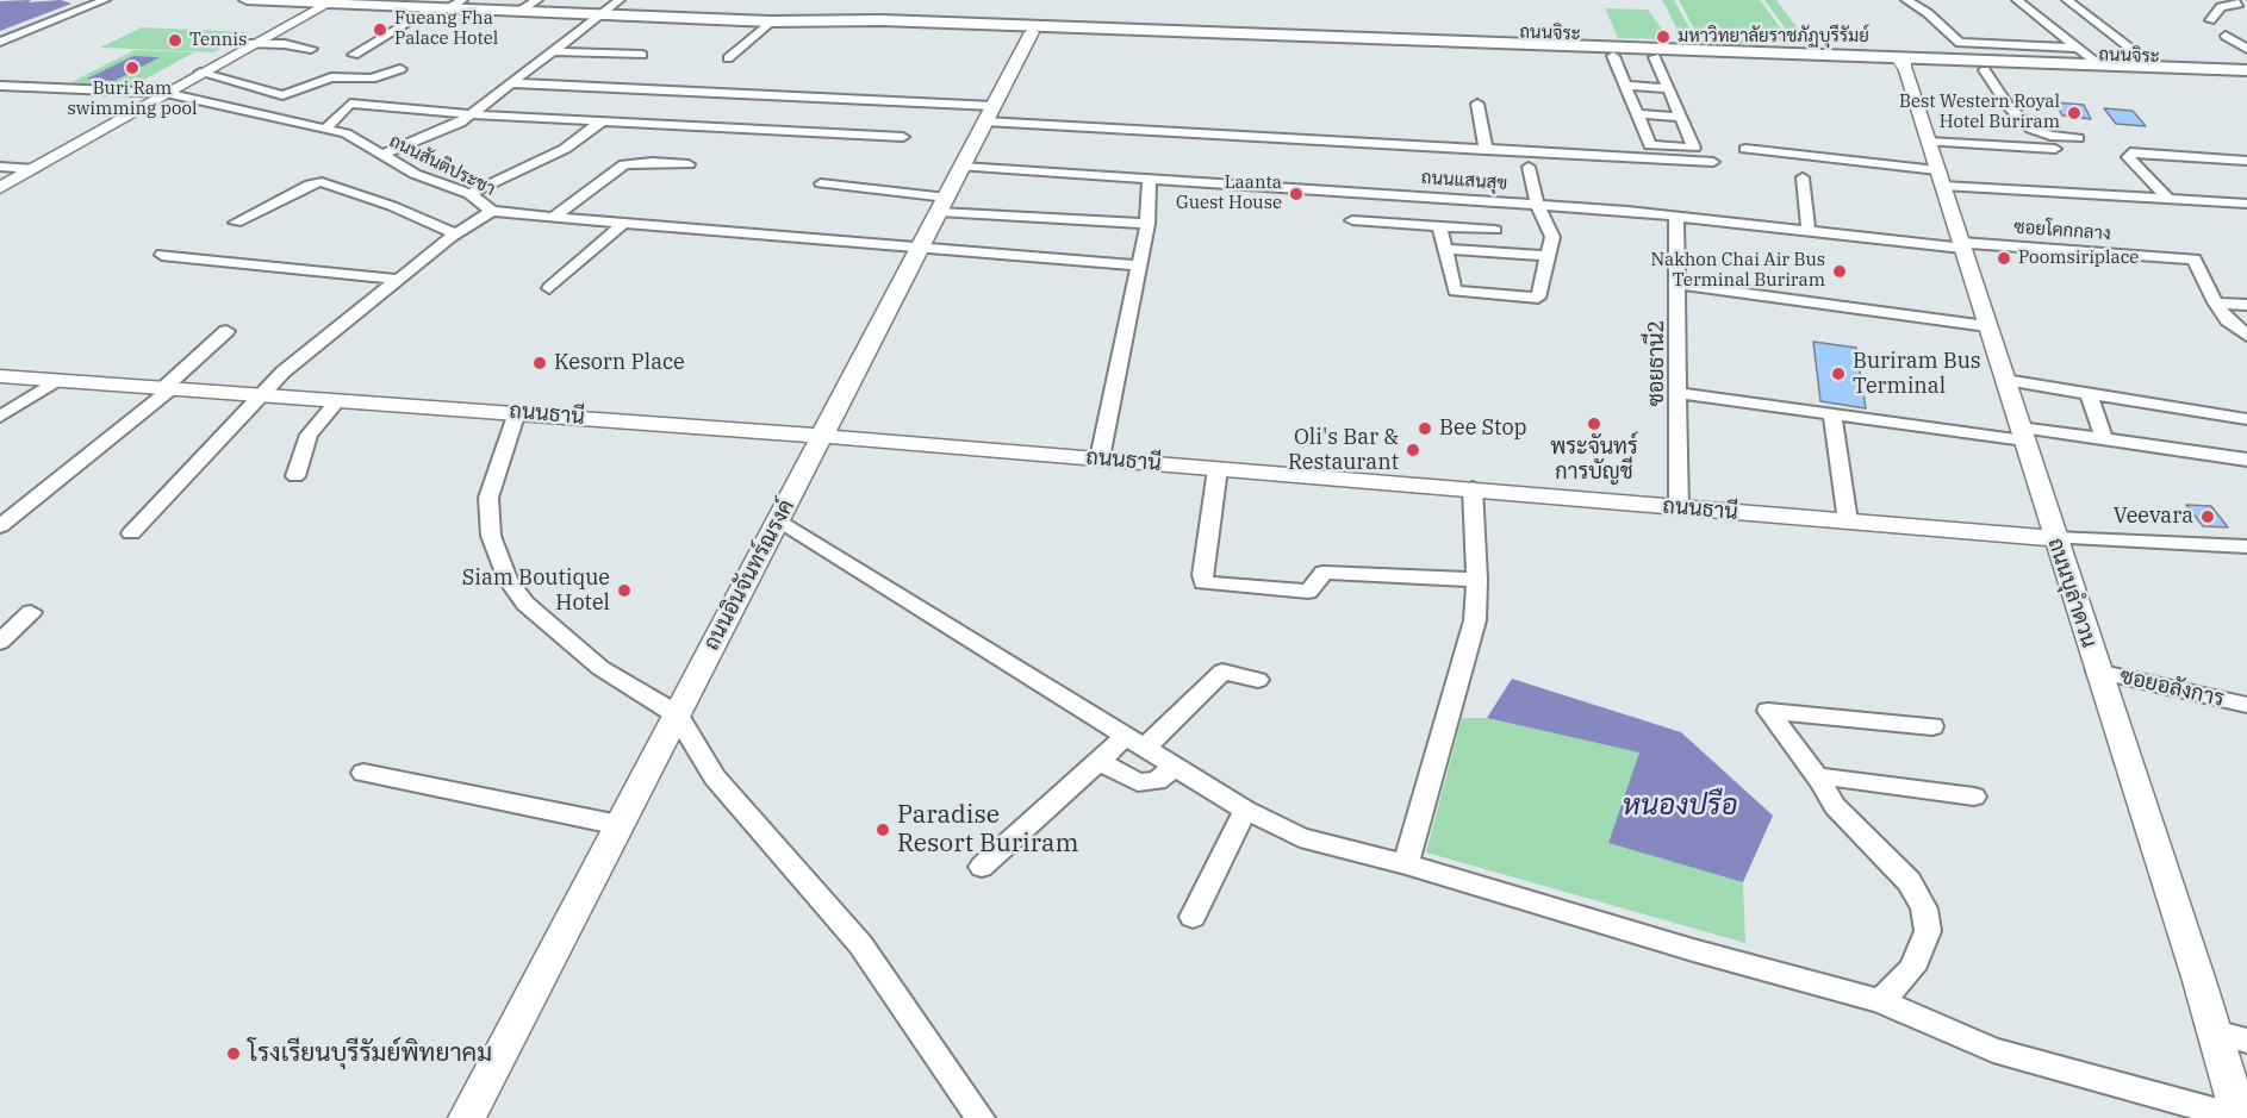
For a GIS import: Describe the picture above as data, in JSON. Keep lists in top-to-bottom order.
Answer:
{
  "streets": {
    "main road": ["ถนนจิระ"],
    "street": [
      "ถนนสันติประชา",
      "ถนนแสนสุข",
      "ซอยโคกกลาง",
      "ซอยธานี2",
      "ถนนธานี",
      "ถนนอินจันทร์ณรงค์",
      "ถนนบุลำดวน",
      "ซอยอลังการ"
    ]
  },
  "crossings": [
    ["ถนนจิระ", "ถนนอินจันทร์ณรงค์"],
    ["ถนนจิระ", "ถนนบุลำดวน"],
    ["ถนนสันติประชา", "ถนนอินจันทร์ณรงค์"],
    ["ถนนแสนสุข", "ซอยโคกกลาง"],
    ["ถนนแสนสุข", "ซอยธานี2"],
    ["ถนนแสนสุข", "ถนนอินจันทร์ณรงค์"],
    ["ถนนแสนสุข", "ถนนบุลำดวน"],
    ["ซอยโคกกลาง", "ถนนบุลำดวน"],
    ["ซอยธานี2", "ถนนธานี"],
    ["ถนนธานี", "ถนนอินจันทร์ณรงค์"],
    ["ถนนธานี", "ถนนบุลำดวน"],
    ["ถนนบุลำดวน", "ซอยอลังการ"]
  ],
  "water": ["หนองปรือ"],
  "places": [
    "Fueang Fha Palace Hotel",
    "มหาวิทยาลัยราชภัฏบุรีรัมย์",
    "Tennis",
    "Buri Ram swimming pool",
    "Best Western Royal Hotel Buriram",
    "Laanta Guest House",
    "Poomsiriplace",
    "Nakhon Chai Air Bus Terminal Buriram",
    "Kesorn Place",
    "Buriram Bus Terminal",
    "พระจันทร์ การบัญชี",
    "Bee Stop",
    "Oli's Bar & Restaurant",
    "Veevara",
    "Siam Boutique Hotel",
    "Paradise Resort Buriram",
    "โรงเรียนบุรีรัมย์พิทยาคม"
  ]
}
